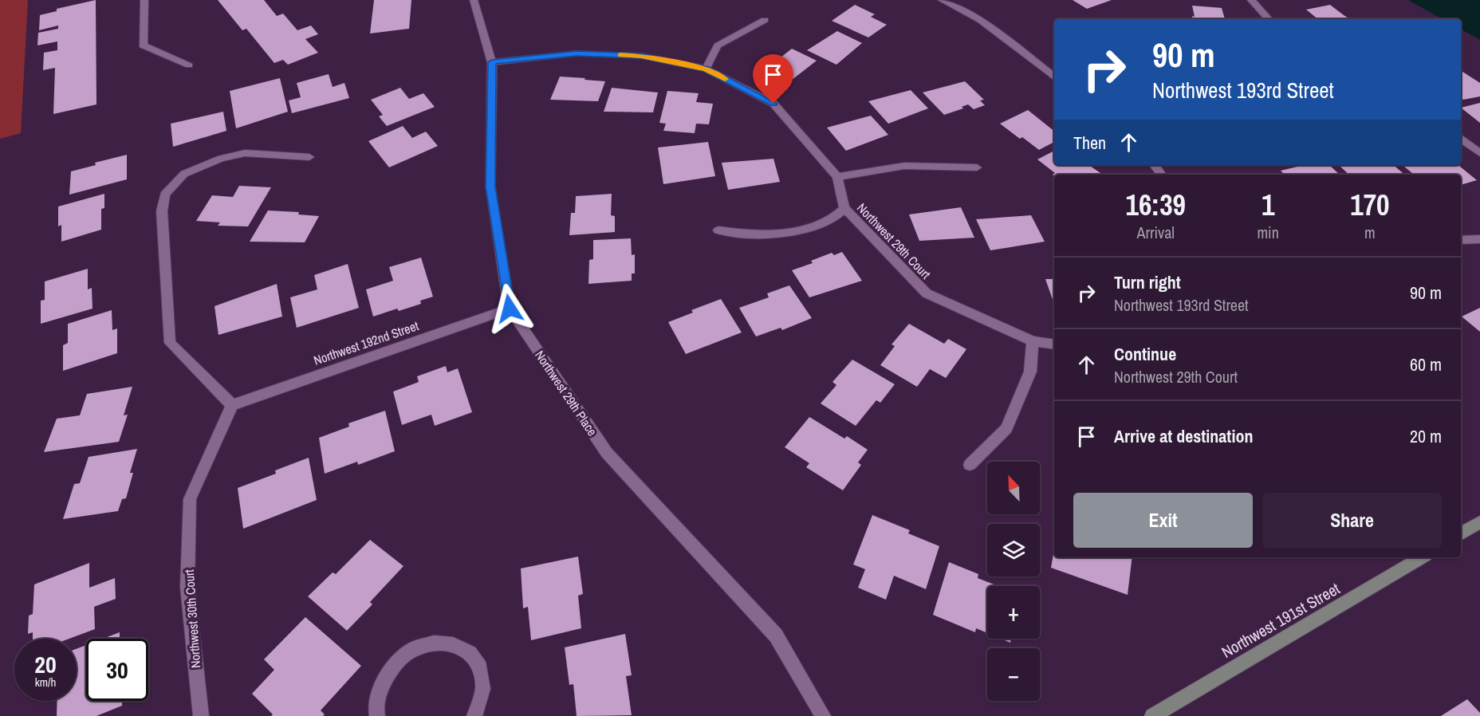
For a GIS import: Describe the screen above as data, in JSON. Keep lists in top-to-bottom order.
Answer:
{
  "streets": {
    "street": [
      "Northwest 29th Court",
      "Northwest 192nd Street",
      "Northwest 29th Place",
      "Northwest 30th Court",
      "Northwest 191st Street"
    ]
  },
  "crossings": [
    ["Northwest 29th Court", "Northwest 29th Place"],
    ["Northwest 192nd Street", "Northwest 29th Place"],
    ["Northwest 192nd Street", "Northwest 30th Court"]
  ],
  "north": "top left",
  "page": {
    "turn": ["90 m", "Northwest 193rd Street"],
    "then": "Then",
    "eta": [
      "16:39",
      "Arrival",
      "1",
      "min",
      "170",
      "m"
    ],
    "list": [
      {
        "name": "Turn right",
        "note": "Northwest 193rd Street",
        "value": "90 m"
      },
      {
        "name": "Continue",
        "note": "Northwest 29th Court",
        "value": "60 m"
      },
      {
        "name": "Arrive at destination",
        "value": "20 m"
      }
    ],
    "map_buttons": ["+", "−"],
    "buttons": ["Exit", "Share"],
    "speed": "20 km/h",
    "limit": "30"
  }
}
